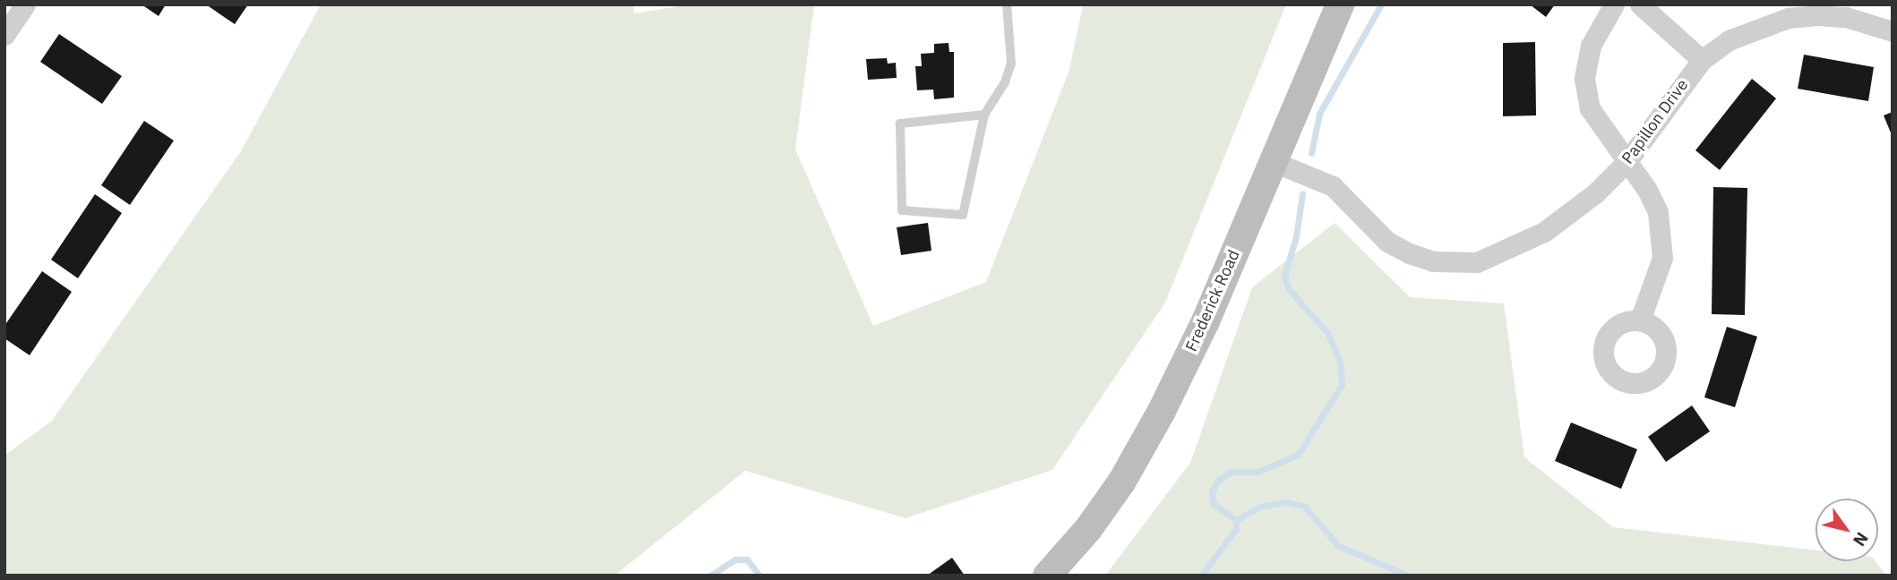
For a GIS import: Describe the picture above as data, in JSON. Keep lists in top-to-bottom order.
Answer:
{
  "streets": {
    "main road": ["Frederick Road"],
    "street": ["Papillon Drive"]
  },
  "crossings": [
    ["Papillon Drive", "Frederick Road"]
  ],
  "north": "bottom right"
}
